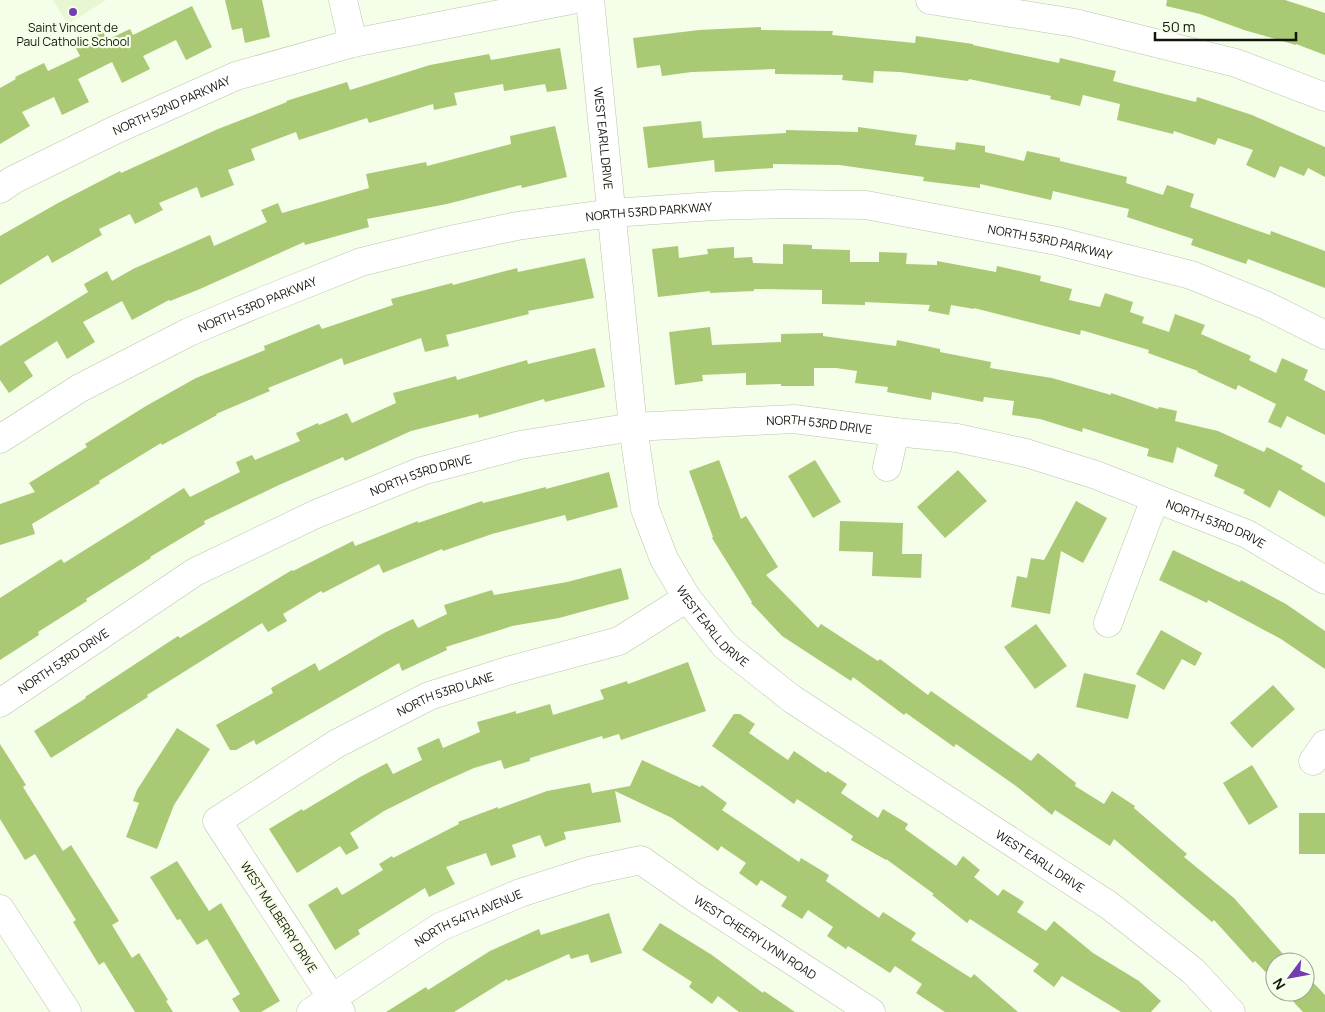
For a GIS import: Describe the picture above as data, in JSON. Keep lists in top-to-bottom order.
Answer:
{
  "streets": {
    "street": [
      "NORTH 52ND PARKWAY",
      "WEST EARLL DRIVE",
      "NORTH 53RD PARKWAY",
      "NORTH 53RD DRIVE",
      "NORTH 53RD LANE",
      "WEST MULBERRY DRIVE",
      "NORTH 54TH AVENUE",
      "WEST CHEERY LYNN ROAD"
    ]
  },
  "crossings": [
    ["WEST EARLL DRIVE", "NORTH 53RD PARKWAY"],
    ["WEST EARLL DRIVE", "NORTH 53RD DRIVE"],
    ["WEST EARLL DRIVE", "NORTH 53RD LANE"],
    ["NORTH 53RD LANE", "WEST MULBERRY DRIVE"],
    ["WEST MULBERRY DRIVE", "NORTH 54TH AVENUE"],
    ["NORTH 54TH AVENUE", "WEST CHEERY LYNN ROAD"]
  ],
  "places": ["Saint Vincent de Paul Catholic School"],
  "scale_bar": "50 m",
  "north": "bottom left"
}
